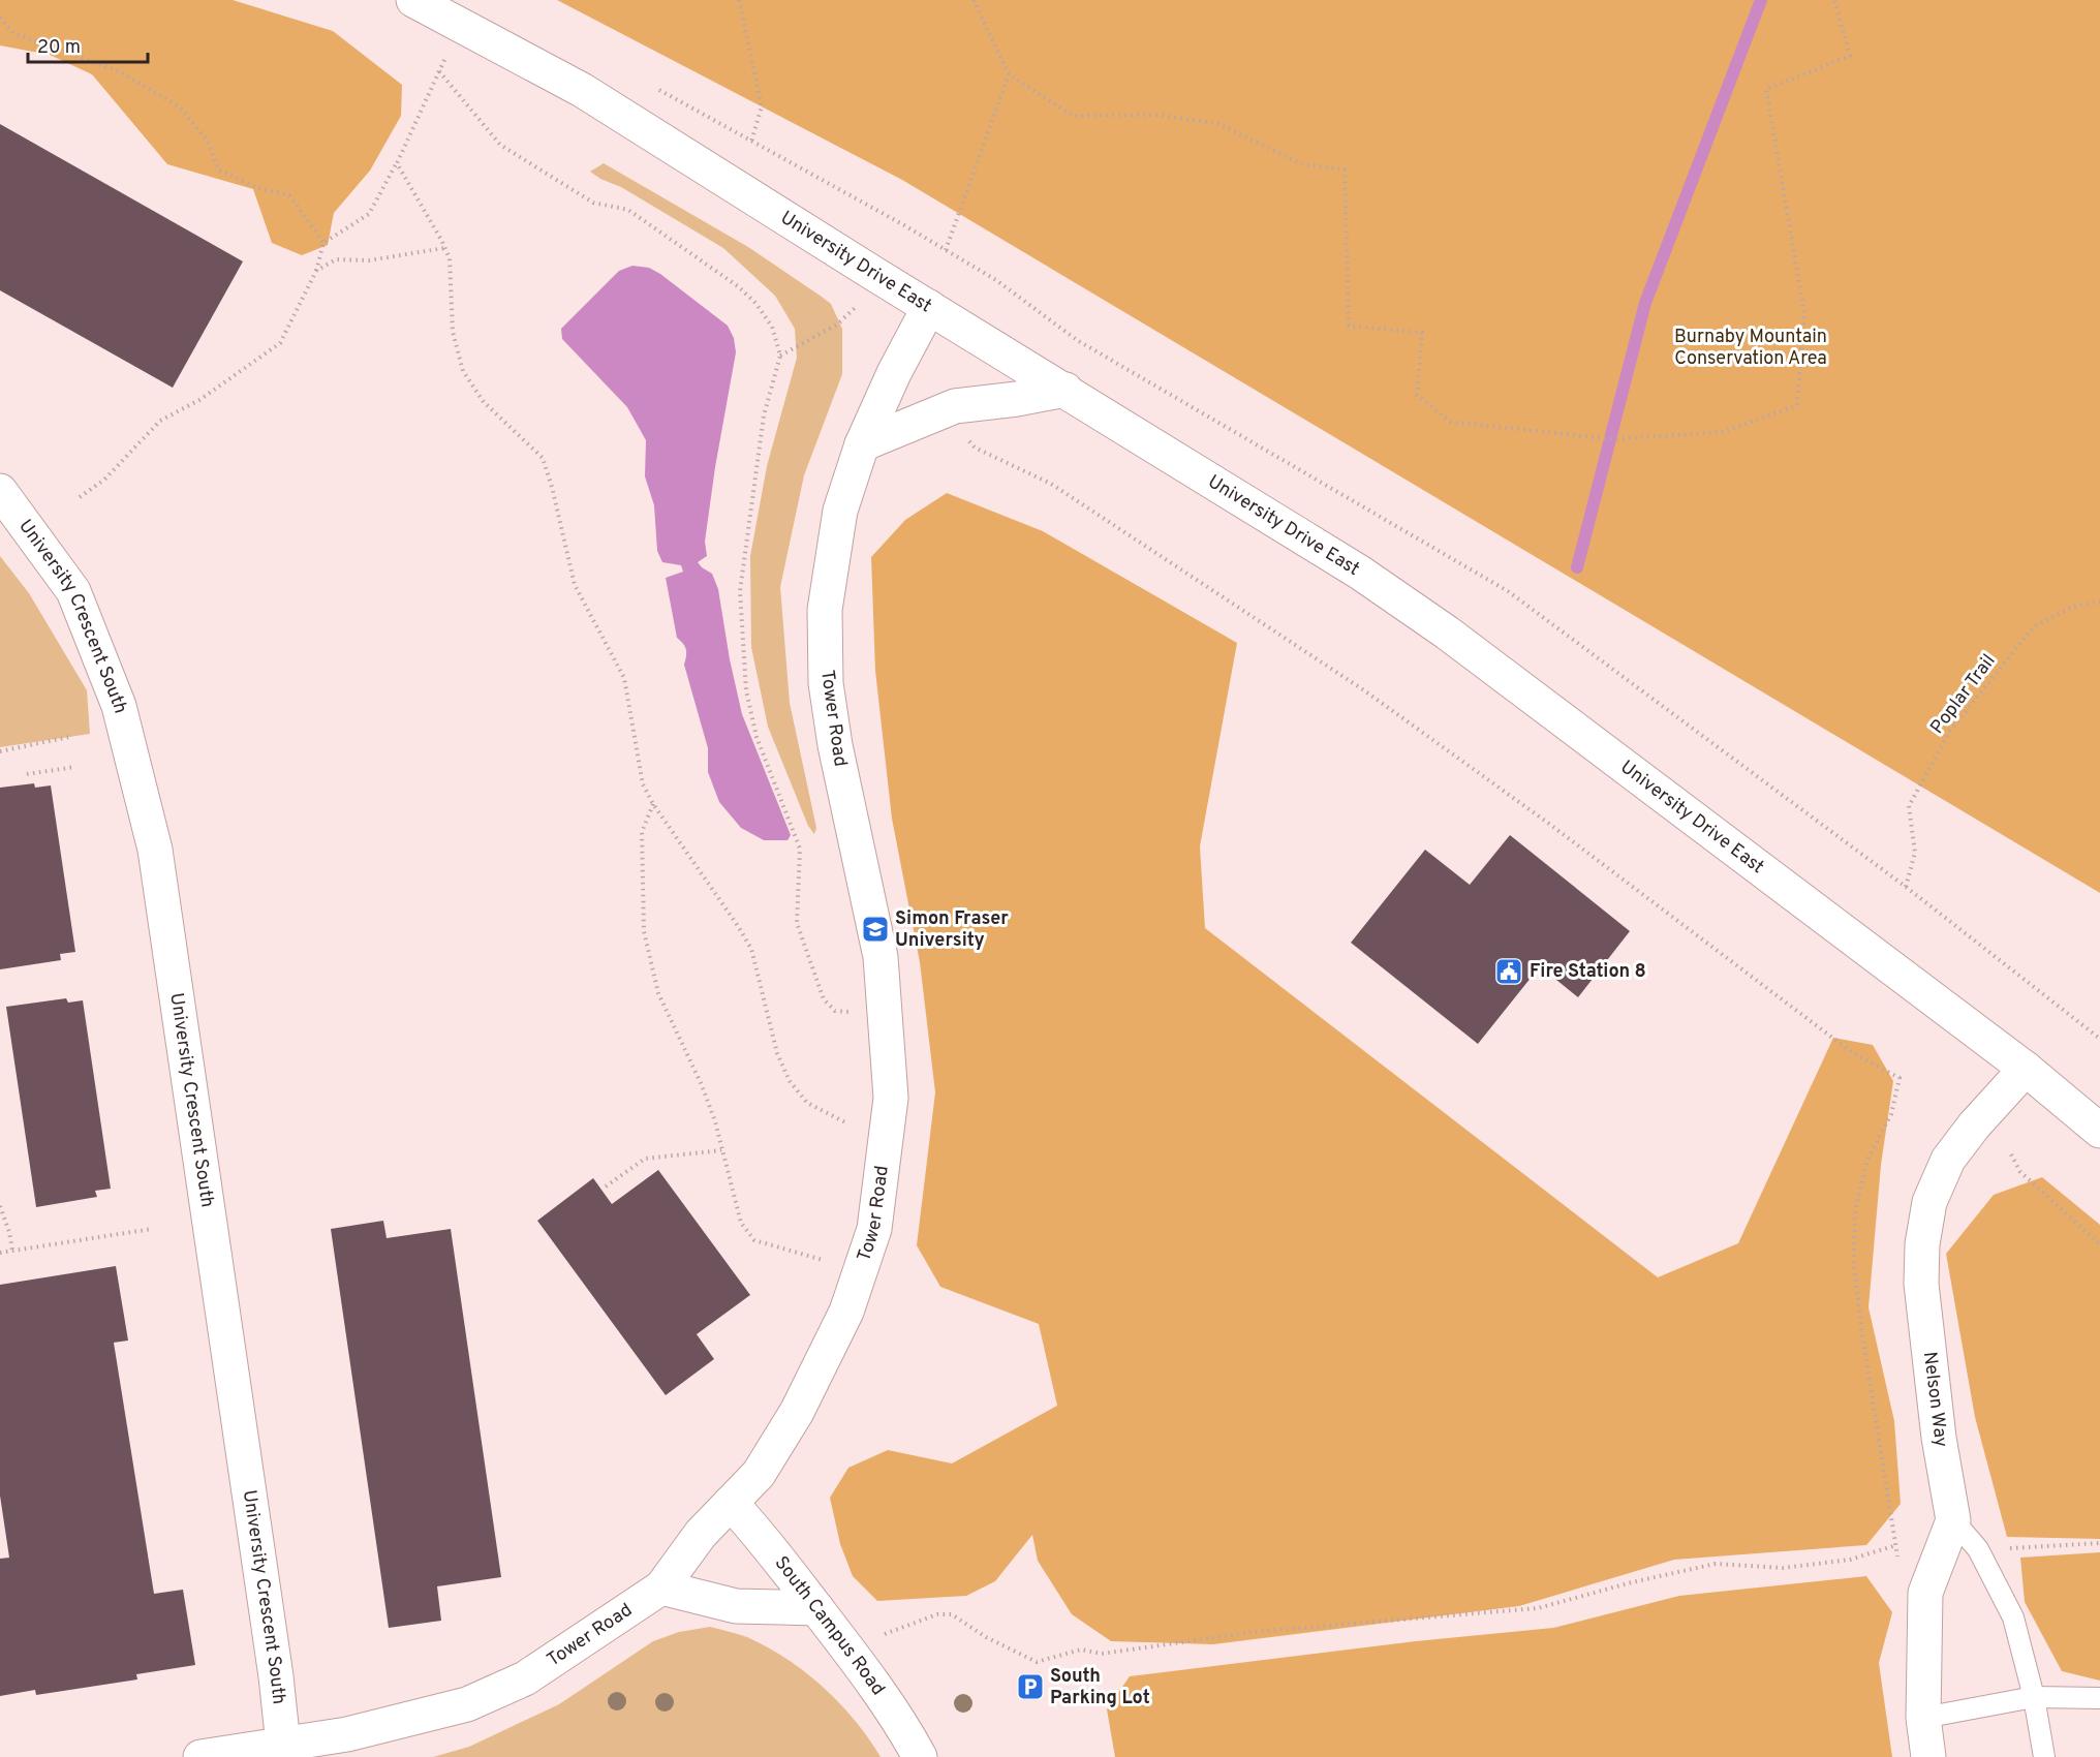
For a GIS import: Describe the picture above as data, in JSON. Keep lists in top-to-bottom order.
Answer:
{
  "streets": {
    "street": [
      "University Drive East",
      "University Crescent South",
      "Tower Road",
      "Nelson Way",
      "South Campus Road"
    ],
    "path": ["Poplar Trail"]
  },
  "crossings": [
    ["University Drive East", "Tower Road"],
    ["University Drive East", "Nelson Way"],
    ["University Crescent South", "Tower Road"],
    ["Tower Road", "South Campus Road"]
  ],
  "parks": ["Burnaby Mountain Conservation Area"],
  "places": {
    "school or university": ["Simon Fraser University"],
    "public building": ["Fire Station 8"],
    "parking": ["South Parking Lot"]
  },
  "scale_bar": "20 m"
}
